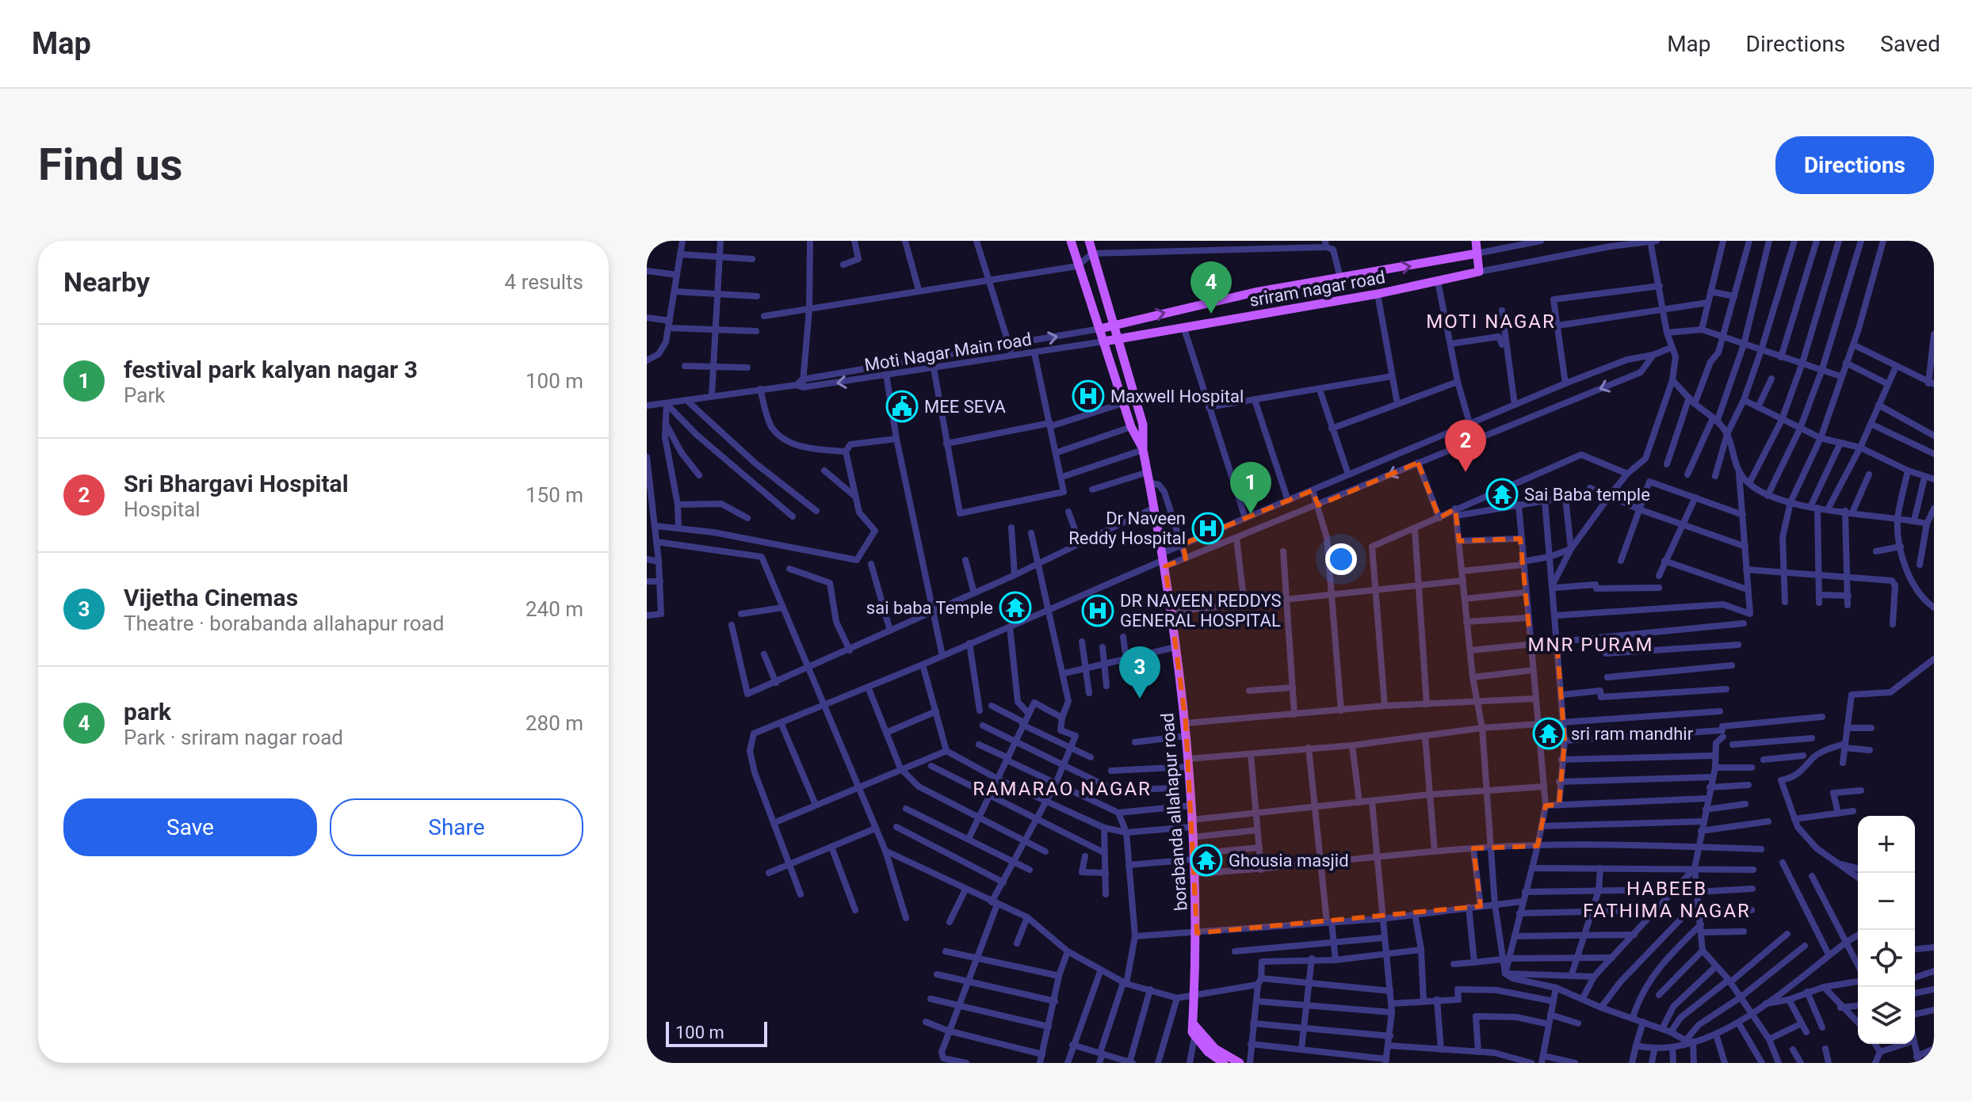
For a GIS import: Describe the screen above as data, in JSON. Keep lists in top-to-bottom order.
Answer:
{
  "streets": {
    "main road": ["sriram nagar road", "borabanda allahapur road"],
    "street": ["Moti Nagar Main road"]
  },
  "crossings": [
    ["sriram nagar road", "Moti Nagar Main road"],
    ["sriram nagar road", "borabanda allahapur road"],
    ["Moti Nagar Main road", "borabanda allahapur road"]
  ],
  "districts": [
    "MOTI NAGAR",
    "MNR PURAM",
    "RAMARAO NAGAR",
    "HABEEB FATHIMA NAGAR"
  ],
  "places": {
    "hospital": ["Maxwell Hospital", "Dr Naveen Reddy Hospital", "DR NAVEEN REDDYS GENERAL HOSPITAL"],
    "public building": ["MEE SEVA"],
    "temple": [
      "Sai Baba temple",
      "sai baba Temple",
      "sri ram mandhir",
      "Ghousia masjid"
    ]
  },
  "scale_bar": "100 m",
  "page": {
    "header": "Map",
    "nav": ["Map", "Directions", "Saved"],
    "buttons": [
      "Directions",
      ["Save", "Share"]
    ],
    "title": "Find us",
    "heading": ["Nearby", "4 results"],
    "pins": [
      "4",
      "2",
      "1",
      "3"
    ],
    "list": [
      {
        "mark": "1",
        "name": "festival park kalyan nagar 3",
        "note": "Park",
        "value": "100 m"
      },
      {
        "mark": "2",
        "name": "Sri Bhargavi Hospital",
        "note": "Hospital",
        "value": "150 m"
      },
      {
        "mark": "3",
        "name": "Vijetha Cinemas",
        "note": "Theatre · borabanda allahapur road",
        "value": "240 m"
      },
      {
        "mark": "4",
        "name": "park",
        "note": "Park · sriram nagar road",
        "value": "280 m"
      }
    ],
    "map_buttons": ["+", "−"],
    "scale": "100 m"
  }
}
